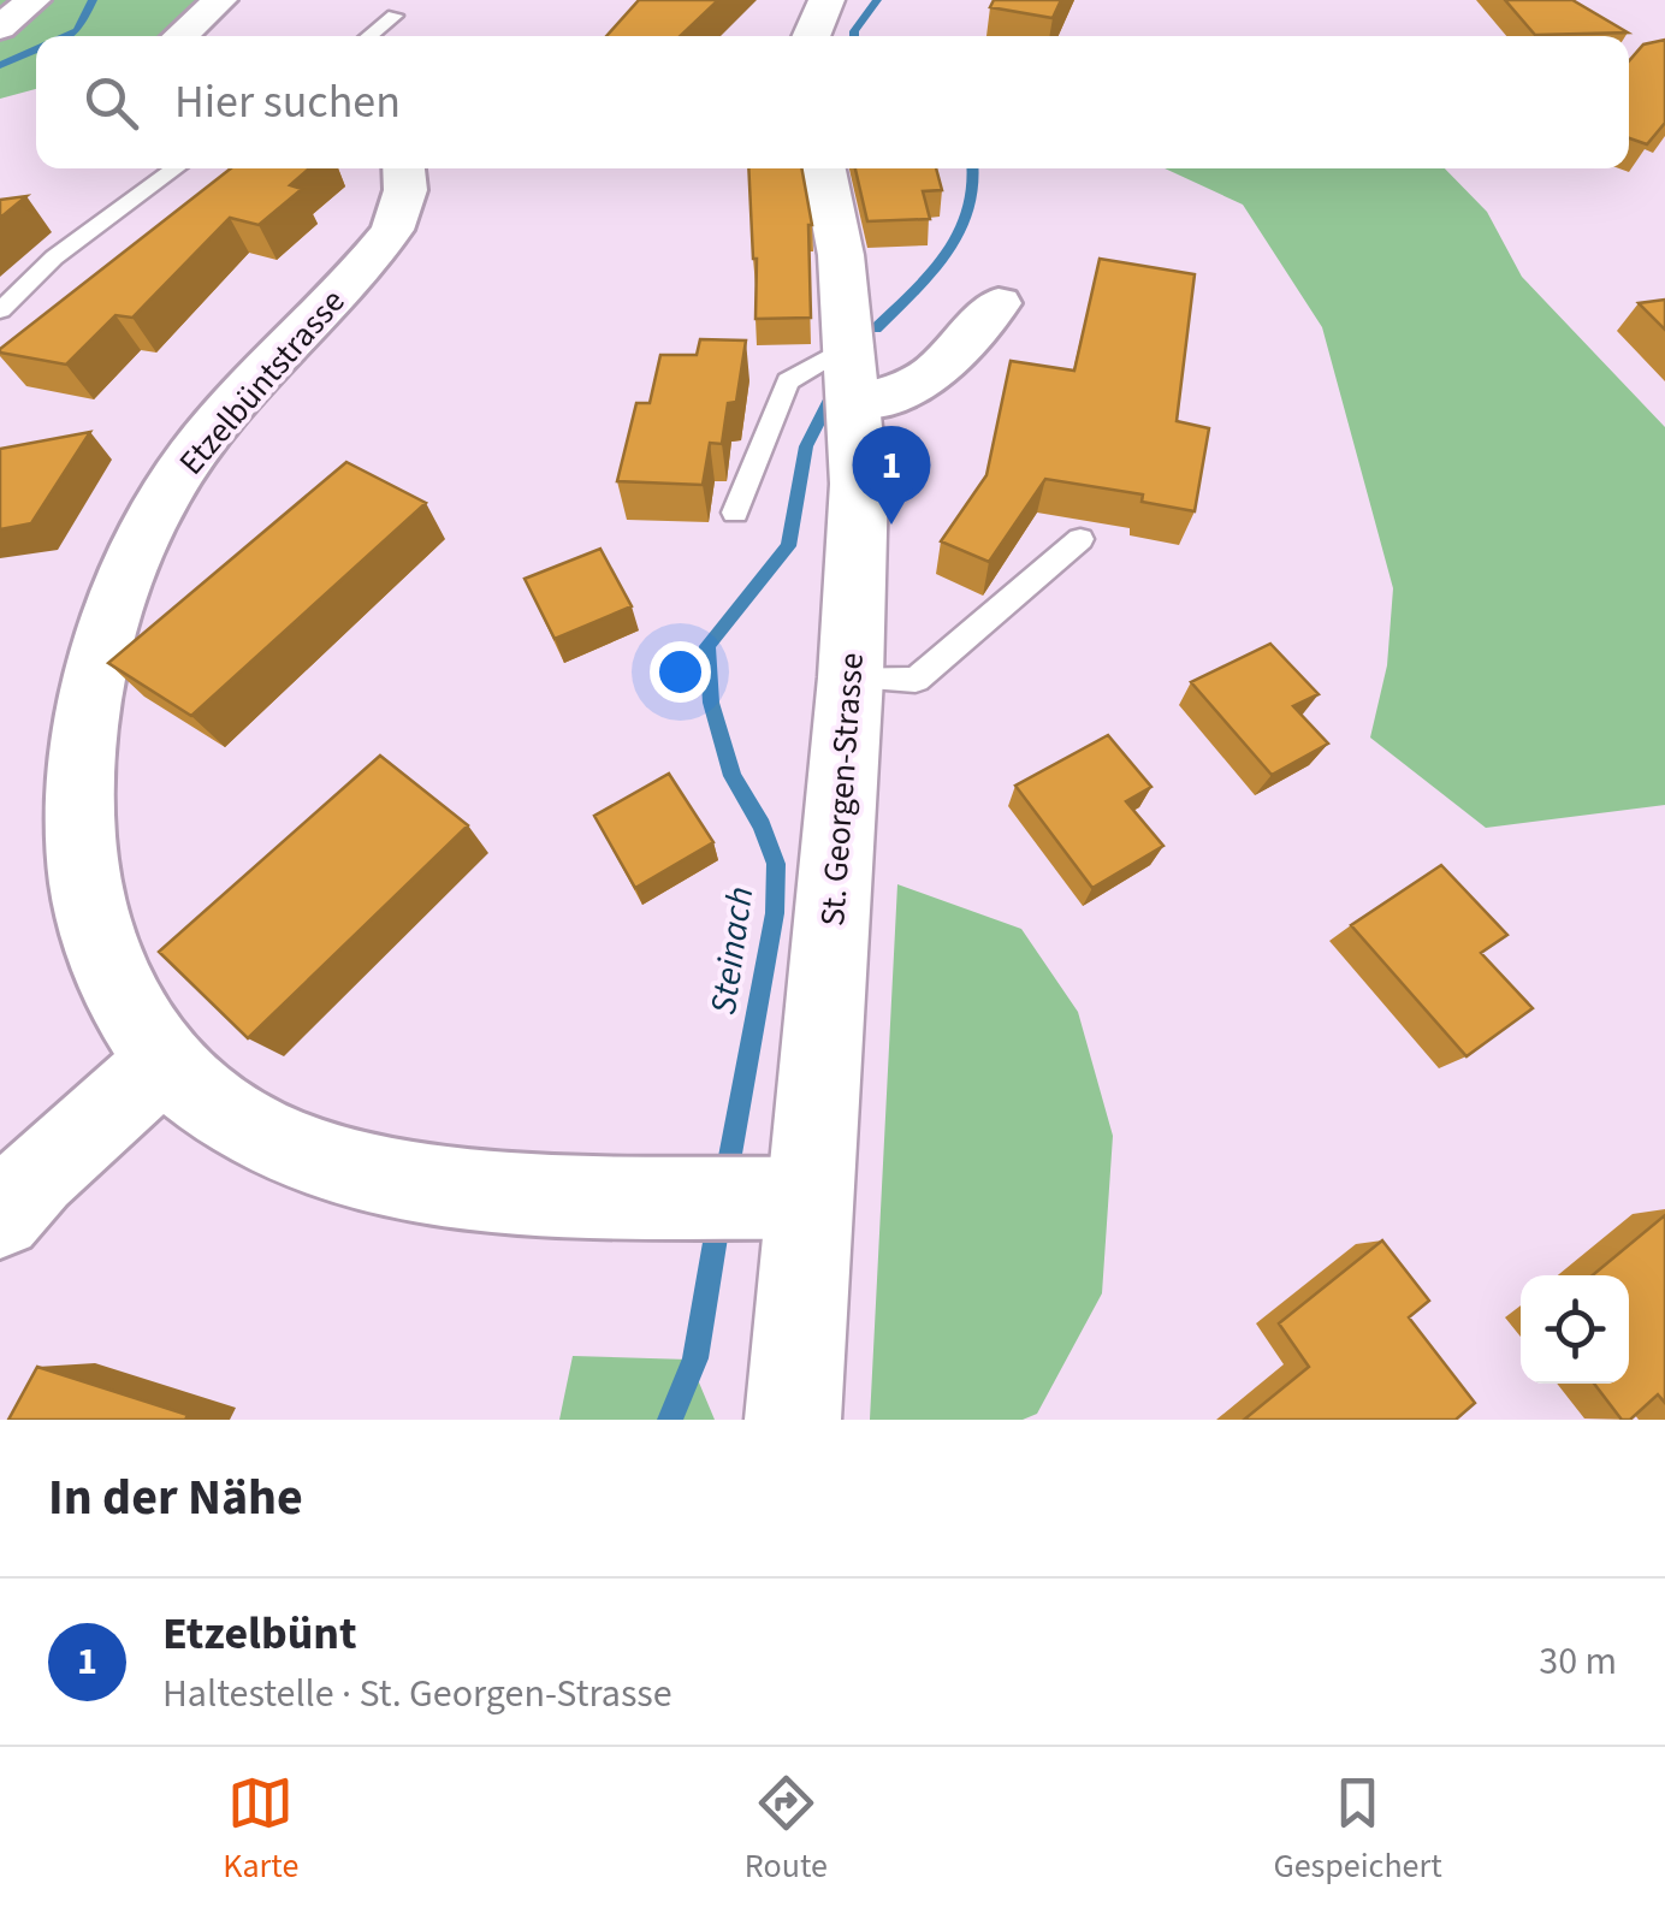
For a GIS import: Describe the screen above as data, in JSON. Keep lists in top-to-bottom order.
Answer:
{
  "streets": {
    "street": ["Etzelbüntstrasse", "St. Georgen-Strasse"]
  },
  "crossings": [
    ["Etzelbüntstrasse", "St. Georgen-Strasse"]
  ],
  "water": ["Steinach"],
  "page": {
    "search": "Hier suchen",
    "pins": "1",
    "heading": "In der Nähe",
    "list": [
      {
        "mark": "1",
        "name": "Etzelbünt",
        "note": "Haltestelle · St. Georgen-Strasse",
        "value": "30 m"
      }
    ],
    "nav": ["Karte", "Route", "Gespeichert"]
  }
}
